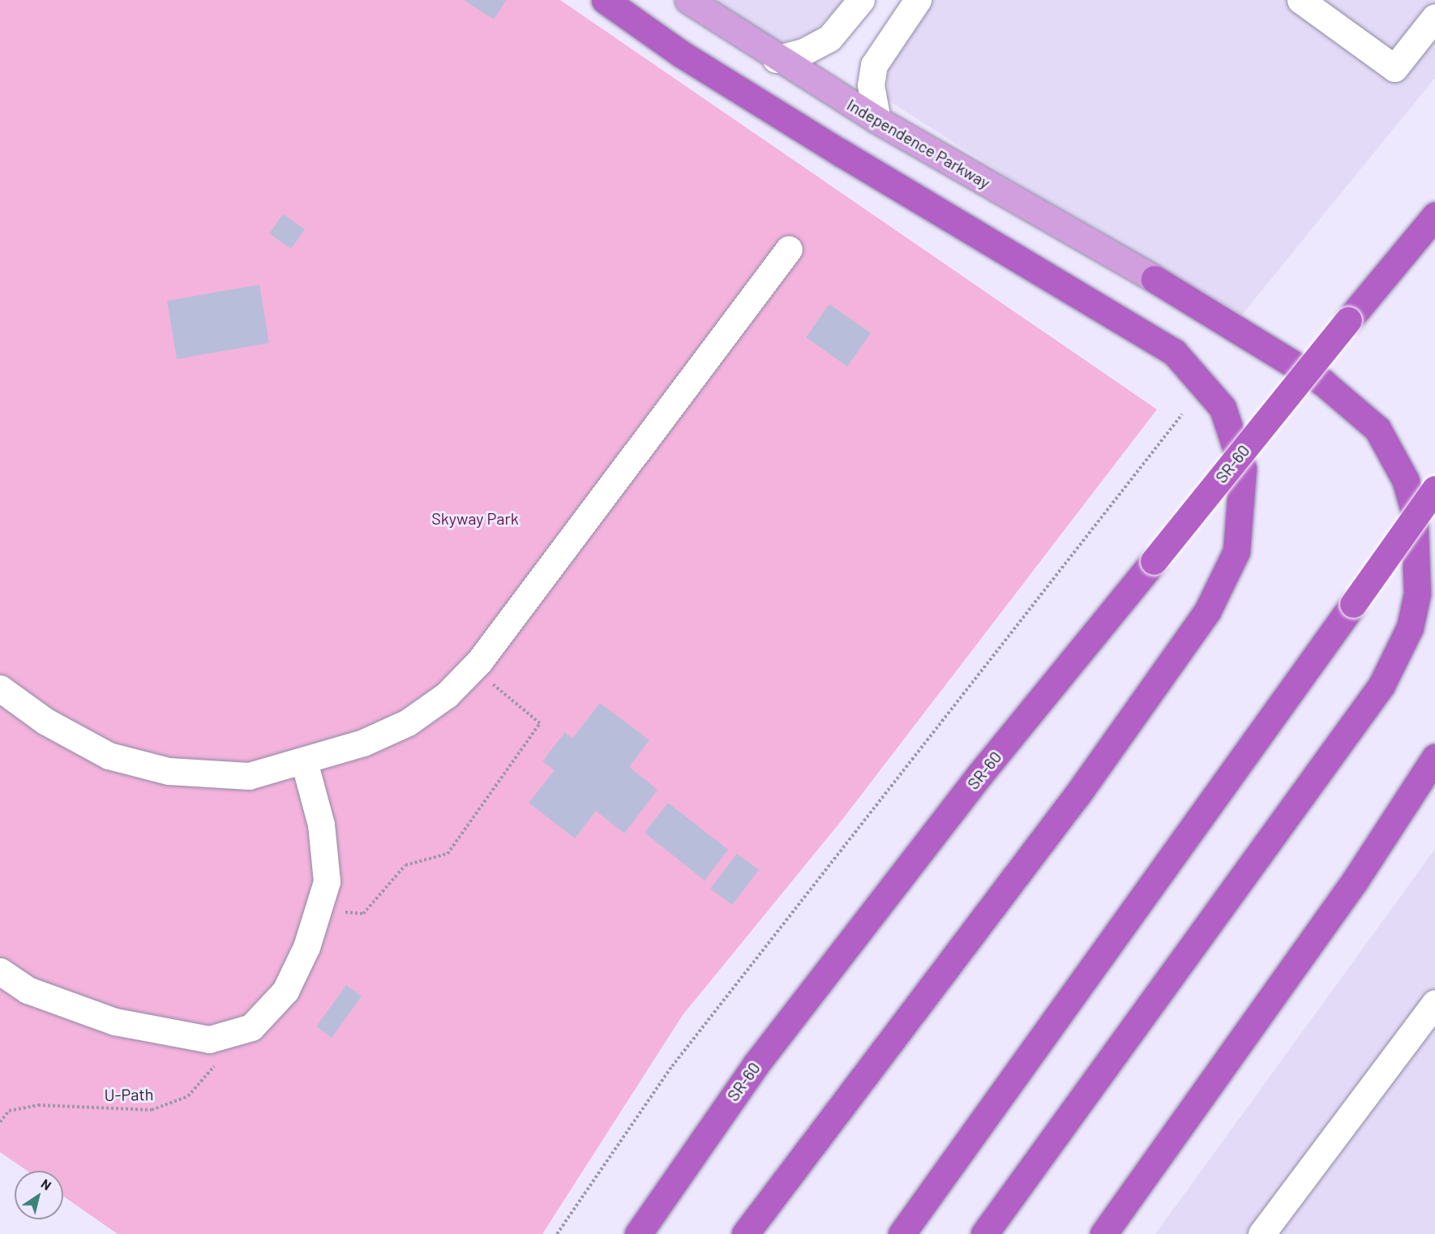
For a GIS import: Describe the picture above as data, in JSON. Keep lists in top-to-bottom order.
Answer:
{
  "streets": {
    "highway": ["SR-60"],
    "main road": ["Independence Parkway"],
    "path": ["U-Path"]
  },
  "parks": ["Skyway Park"],
  "north": "top right"
}
